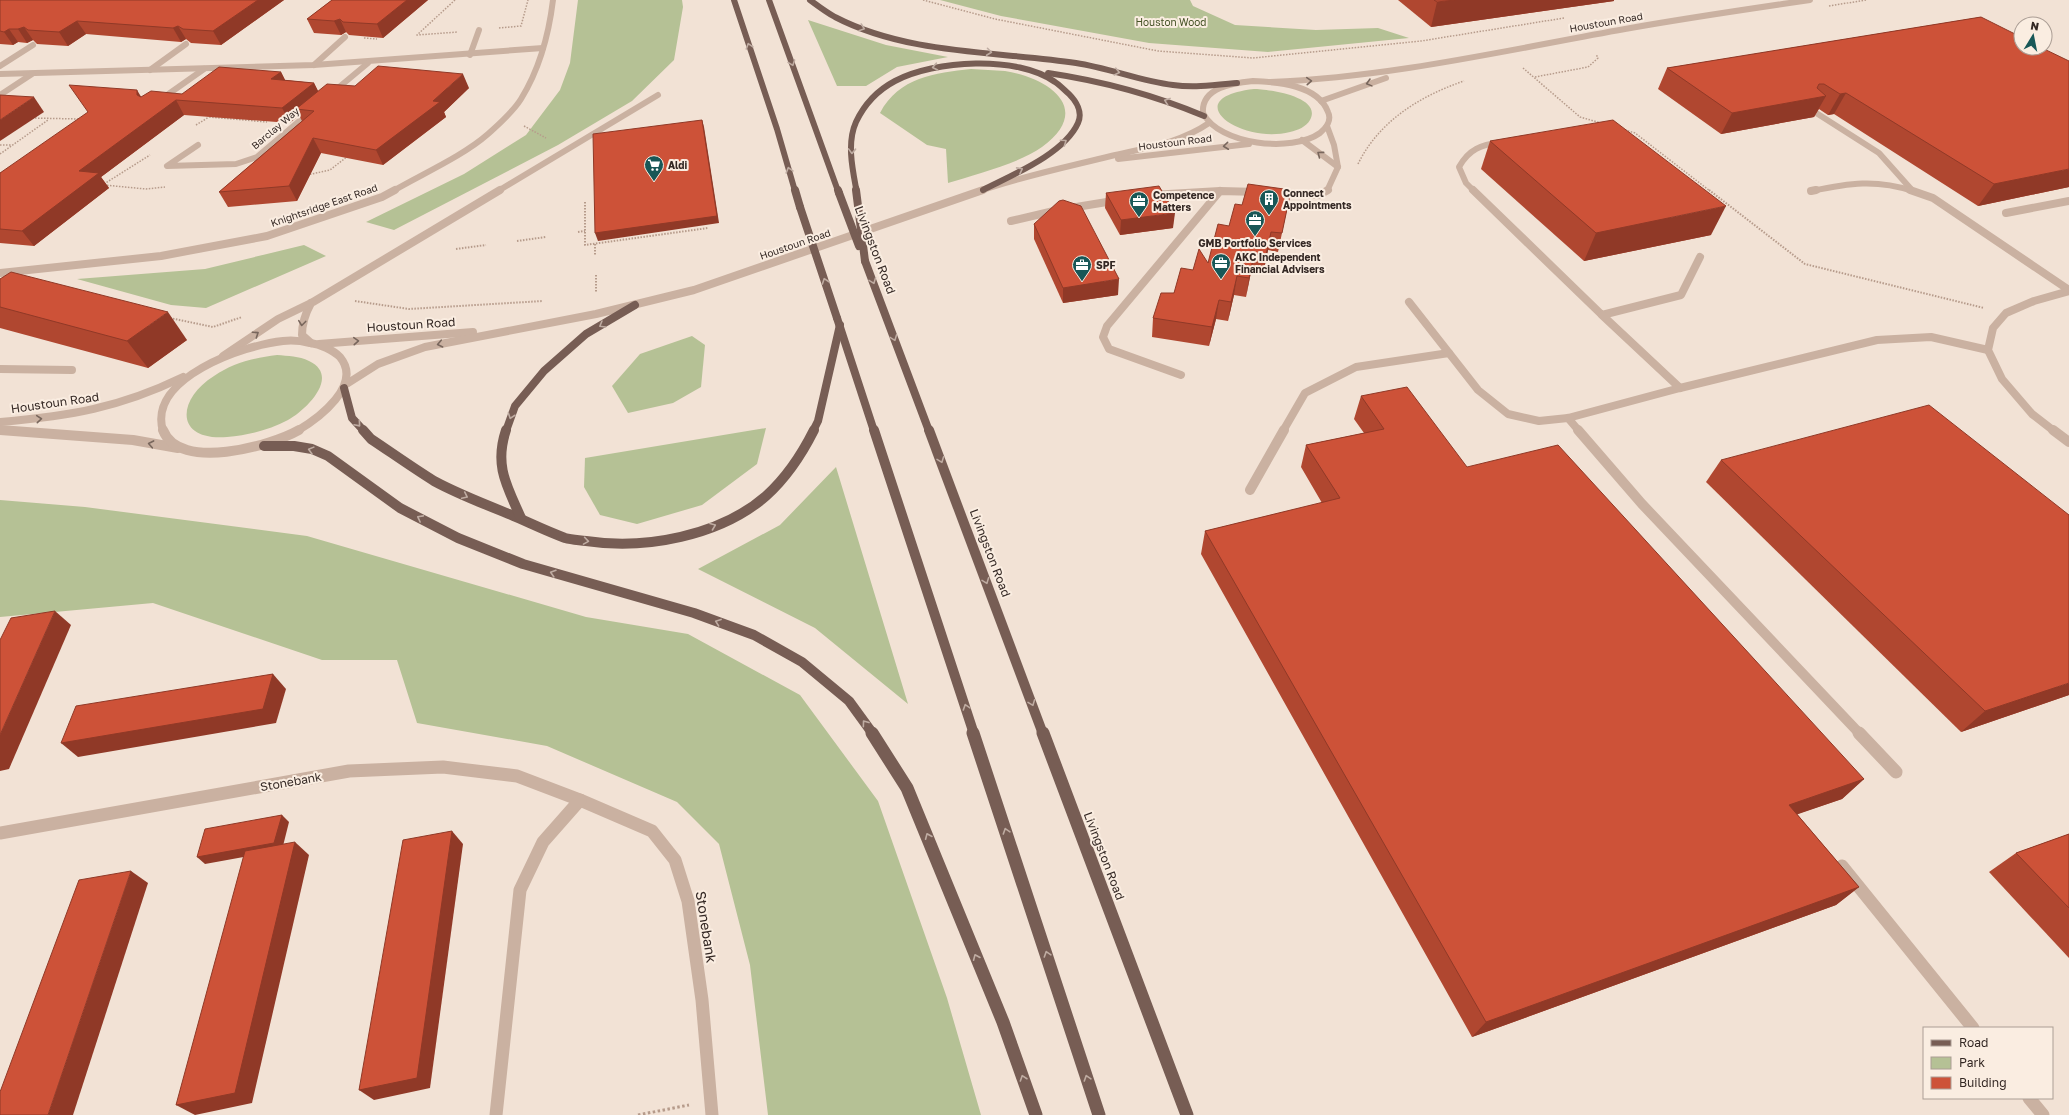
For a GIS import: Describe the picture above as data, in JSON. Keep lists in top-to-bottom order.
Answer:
{
  "streets": {
    "main road": ["Livingston Road"],
    "street": [
      "Houstoun Road",
      "Barclay Way",
      "Knightsridge East Road",
      "Stonebank"
    ]
  },
  "parks": ["Houston Wood"],
  "places": {
    "supermarket": ["Aldi"],
    "building": ["Connect Appointments"],
    "office": [
      "Competence Matters",
      "GMB Portfolio Services",
      "AKC Independent Financial Advisers",
      "SPF"
    ]
  },
  "legend": ["Road", "Park", "Building"],
  "north": "top"
}
